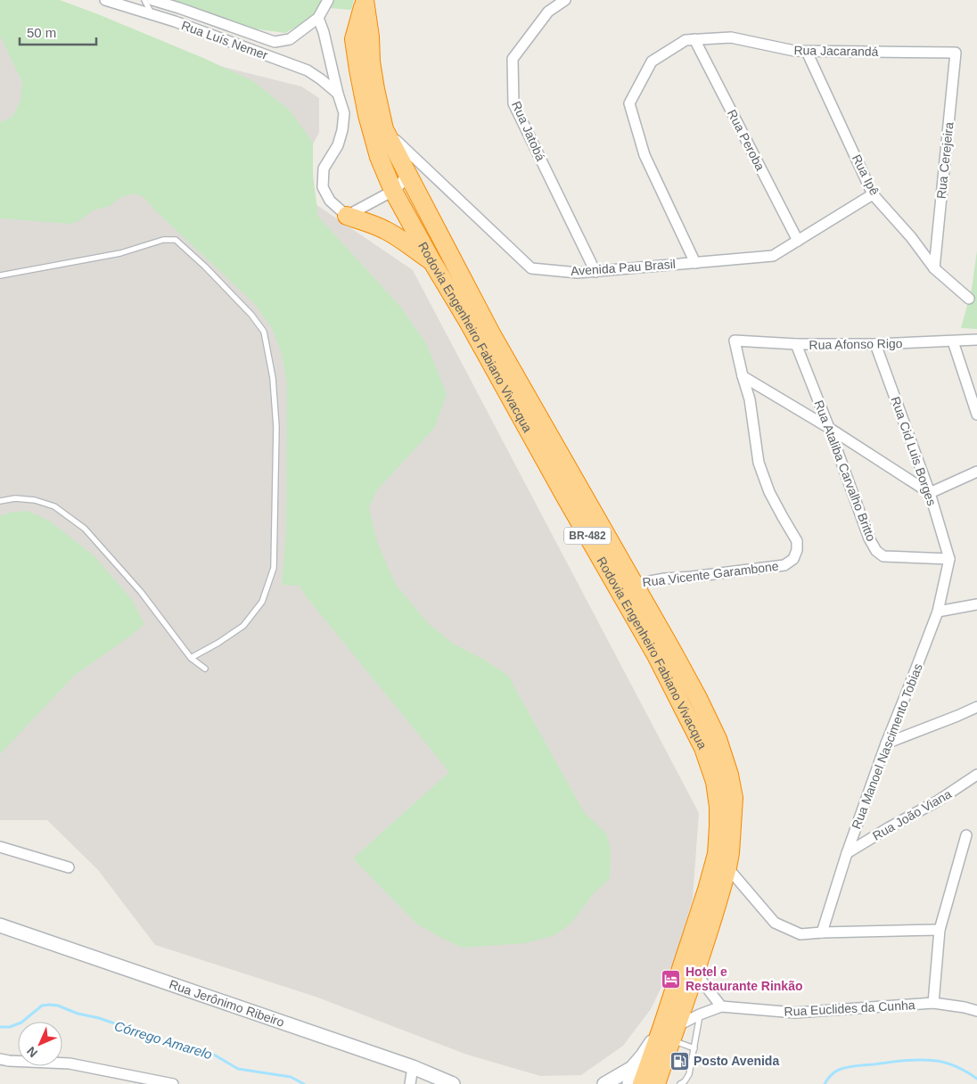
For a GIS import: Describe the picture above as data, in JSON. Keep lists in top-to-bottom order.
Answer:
{
  "streets": {
    "highway": ["Rodovia Engenheiro Fabiano Vivacqua", "BR-482"],
    "street": [
      "Rua Luís Nemer",
      "Rua Jacarandá",
      "Rua Jatobá",
      "Rua Peroba",
      "Rua Cerejeira",
      "Rua Ipê",
      "Avenida Pau Brasil",
      "Rua Afonso Rigo",
      "Rua Cid Luis Borges",
      "Rua Ataliba Carvalho Britto",
      "Rua Vicente Garambone",
      "Rua Manoel Nascimento Tobias",
      "Rua João Viana",
      "Rua Jerônimo Ribeiro",
      "Rua Euclides da Cunha"
    ]
  },
  "crossings": [
    ["Rua Jacarandá", "Rua Peroba"],
    ["Rua Jacarandá", "Rua Cerejeira"],
    ["Rua Jacarandá", "Rua Ipê"],
    ["Rua Jacarandá", "Avenida Pau Brasil"],
    ["Rua Jatobá", "Avenida Pau Brasil"],
    ["Rua Peroba", "Avenida Pau Brasil"],
    ["Rua Cerejeira", "Rua Ipê"],
    ["Rua Ipê", "Avenida Pau Brasil"],
    ["Avenida Pau Brasil", "Rodovia Engenheiro Fabiano Vivacqua"],
    ["Rodovia Engenheiro Fabiano Vivacqua", "Rua Vicente Garambone"],
    ["Rodovia Engenheiro Fabiano Vivacqua", "Rua Euclides da Cunha"],
    ["Rua Afonso Rigo", "Rua Cid Luis Borges"],
    ["Rua Afonso Rigo", "Rua Ataliba Carvalho Britto"],
    ["Rua Afonso Rigo", "Rua Vicente Garambone"],
    ["Rua Cid Luis Borges", "Rua Ataliba Carvalho Britto"],
    ["Rua Cid Luis Borges", "Rua Manoel Nascimento Tobias"],
    ["Rua Ataliba Carvalho Britto", "Rua Manoel Nascimento Tobias"],
    ["Rua Manoel Nascimento Tobias", "Rua João Viana"]
  ],
  "water": ["Córrego Amarelo"],
  "places": {
    "hotel": ["Hotel e Restaurante Rinkão"],
    "fuel station": ["Posto Avenida"]
  },
  "scale_bar": "50 m",
  "north": "bottom left"
}
